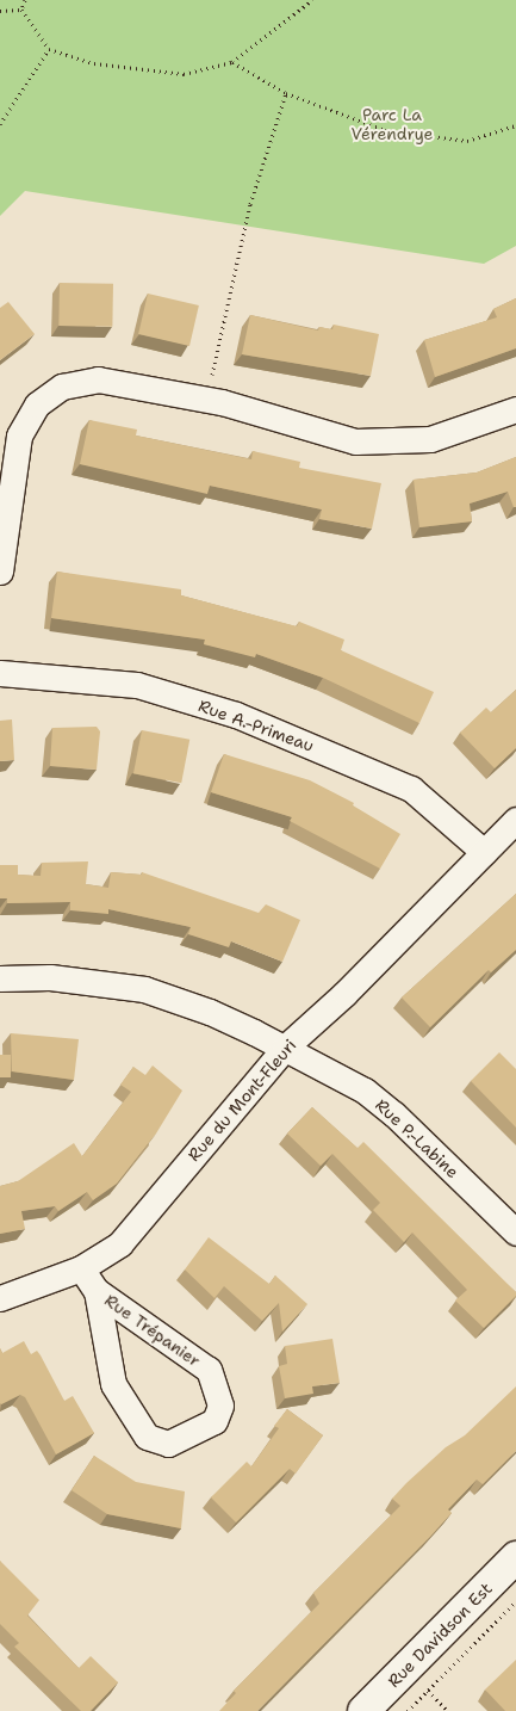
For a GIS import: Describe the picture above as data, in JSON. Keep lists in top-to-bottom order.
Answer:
{
  "streets": {
    "street": [
      "Rue A.-Primeau",
      "Rue du Mont-Fleuri",
      "Rue P.-Labine",
      "Rue Trépanier",
      "Rue Davidson Est"
    ]
  },
  "crossings": [
    ["Rue A.-Primeau", "Rue du Mont-Fleuri"],
    ["Rue du Mont-Fleuri", "Rue P.-Labine"],
    ["Rue du Mont-Fleuri", "Rue Trépanier"]
  ],
  "parks": ["Parc La Vérendrye"]
}
